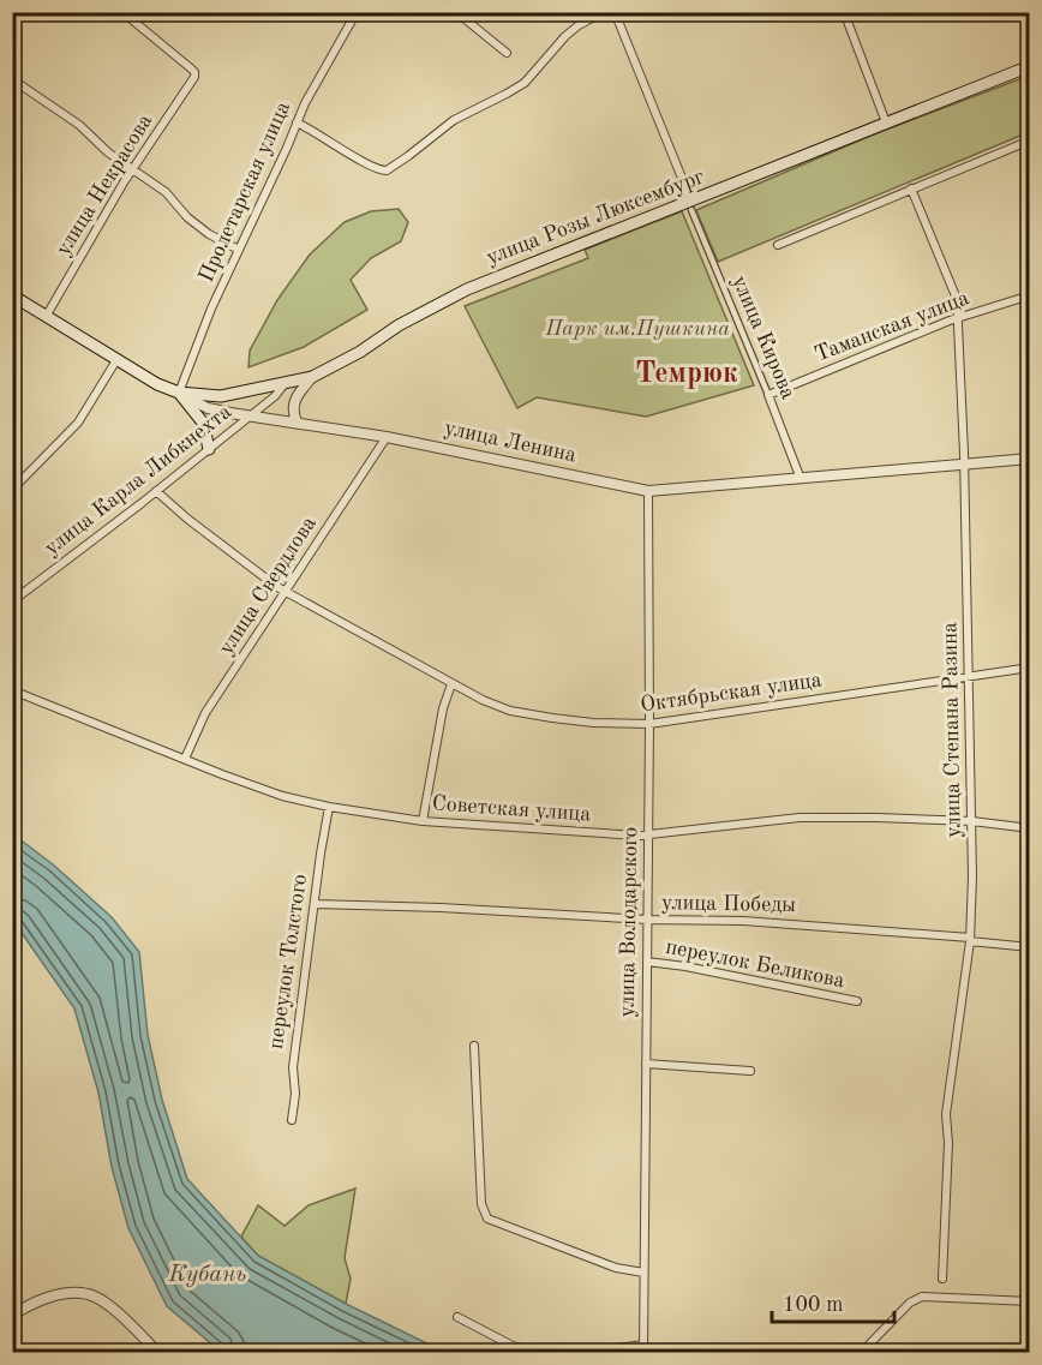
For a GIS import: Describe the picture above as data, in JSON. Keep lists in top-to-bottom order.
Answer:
{
  "streets": {
    "main road": ["улица Розы Люксембург", "улица Ленина"],
    "street": [
      "улица Некрасова",
      "Пролетарская улица",
      "Таманская улица",
      "улица Кирова",
      "улица Карла Либкнехта",
      "улица Свердлова",
      "Октябрьская улица",
      "улица Степана Разина",
      "Советская улица",
      "улица Победы",
      "улица Володарского",
      "переулок Толстого",
      "переулок Беликова"
    ]
  },
  "crossings": [
    ["улица Некрасова", "улица Ленина"],
    ["Пролетарская улица", "улица Розы Люксембург"],
    ["Пролетарская улица", "улица Ленина"],
    ["улица Розы Люксембург", "улица Кирова"],
    ["улица Розы Люксембург", "улица Ленина"],
    ["улица Розы Люксембург", "улица Карла Либкнехта"],
    ["Таманская улица", "улица Кирова"],
    ["Таманская улица", "улица Степана Разина"],
    ["улица Кирова", "улица Ленина"],
    ["улица Ленина", "улица Карла Либкнехта"],
    ["улица Ленина", "улица Свердлова"],
    ["улица Ленина", "улица Степана Разина"],
    ["улица Ленина", "улица Володарского"],
    ["улица Карла Либкнехта", "Октябрьская улица"],
    ["улица Свердлова", "Октябрьская улица"],
    ["улица Свердлова", "Советская улица"],
    ["Октябрьская улица", "улица Степана Разина"],
    ["Октябрьская улица", "улица Володарского"],
    ["улица Степана Разина", "Советская улица"],
    ["улица Степана Разина", "улица Победы"],
    ["Советская улица", "улица Володарского"],
    ["Советская улица", "переулок Толстого"],
    ["улица Победы", "улица Володарского"],
    ["улица Победы", "переулок Толстого"],
    ["улица Володарского", "переулок Беликова"]
  ],
  "districts": ["Темрюк"],
  "water": ["Кубань"],
  "parks": ["Парк им.Пушкина"],
  "scale_bar": "100 m"
}
